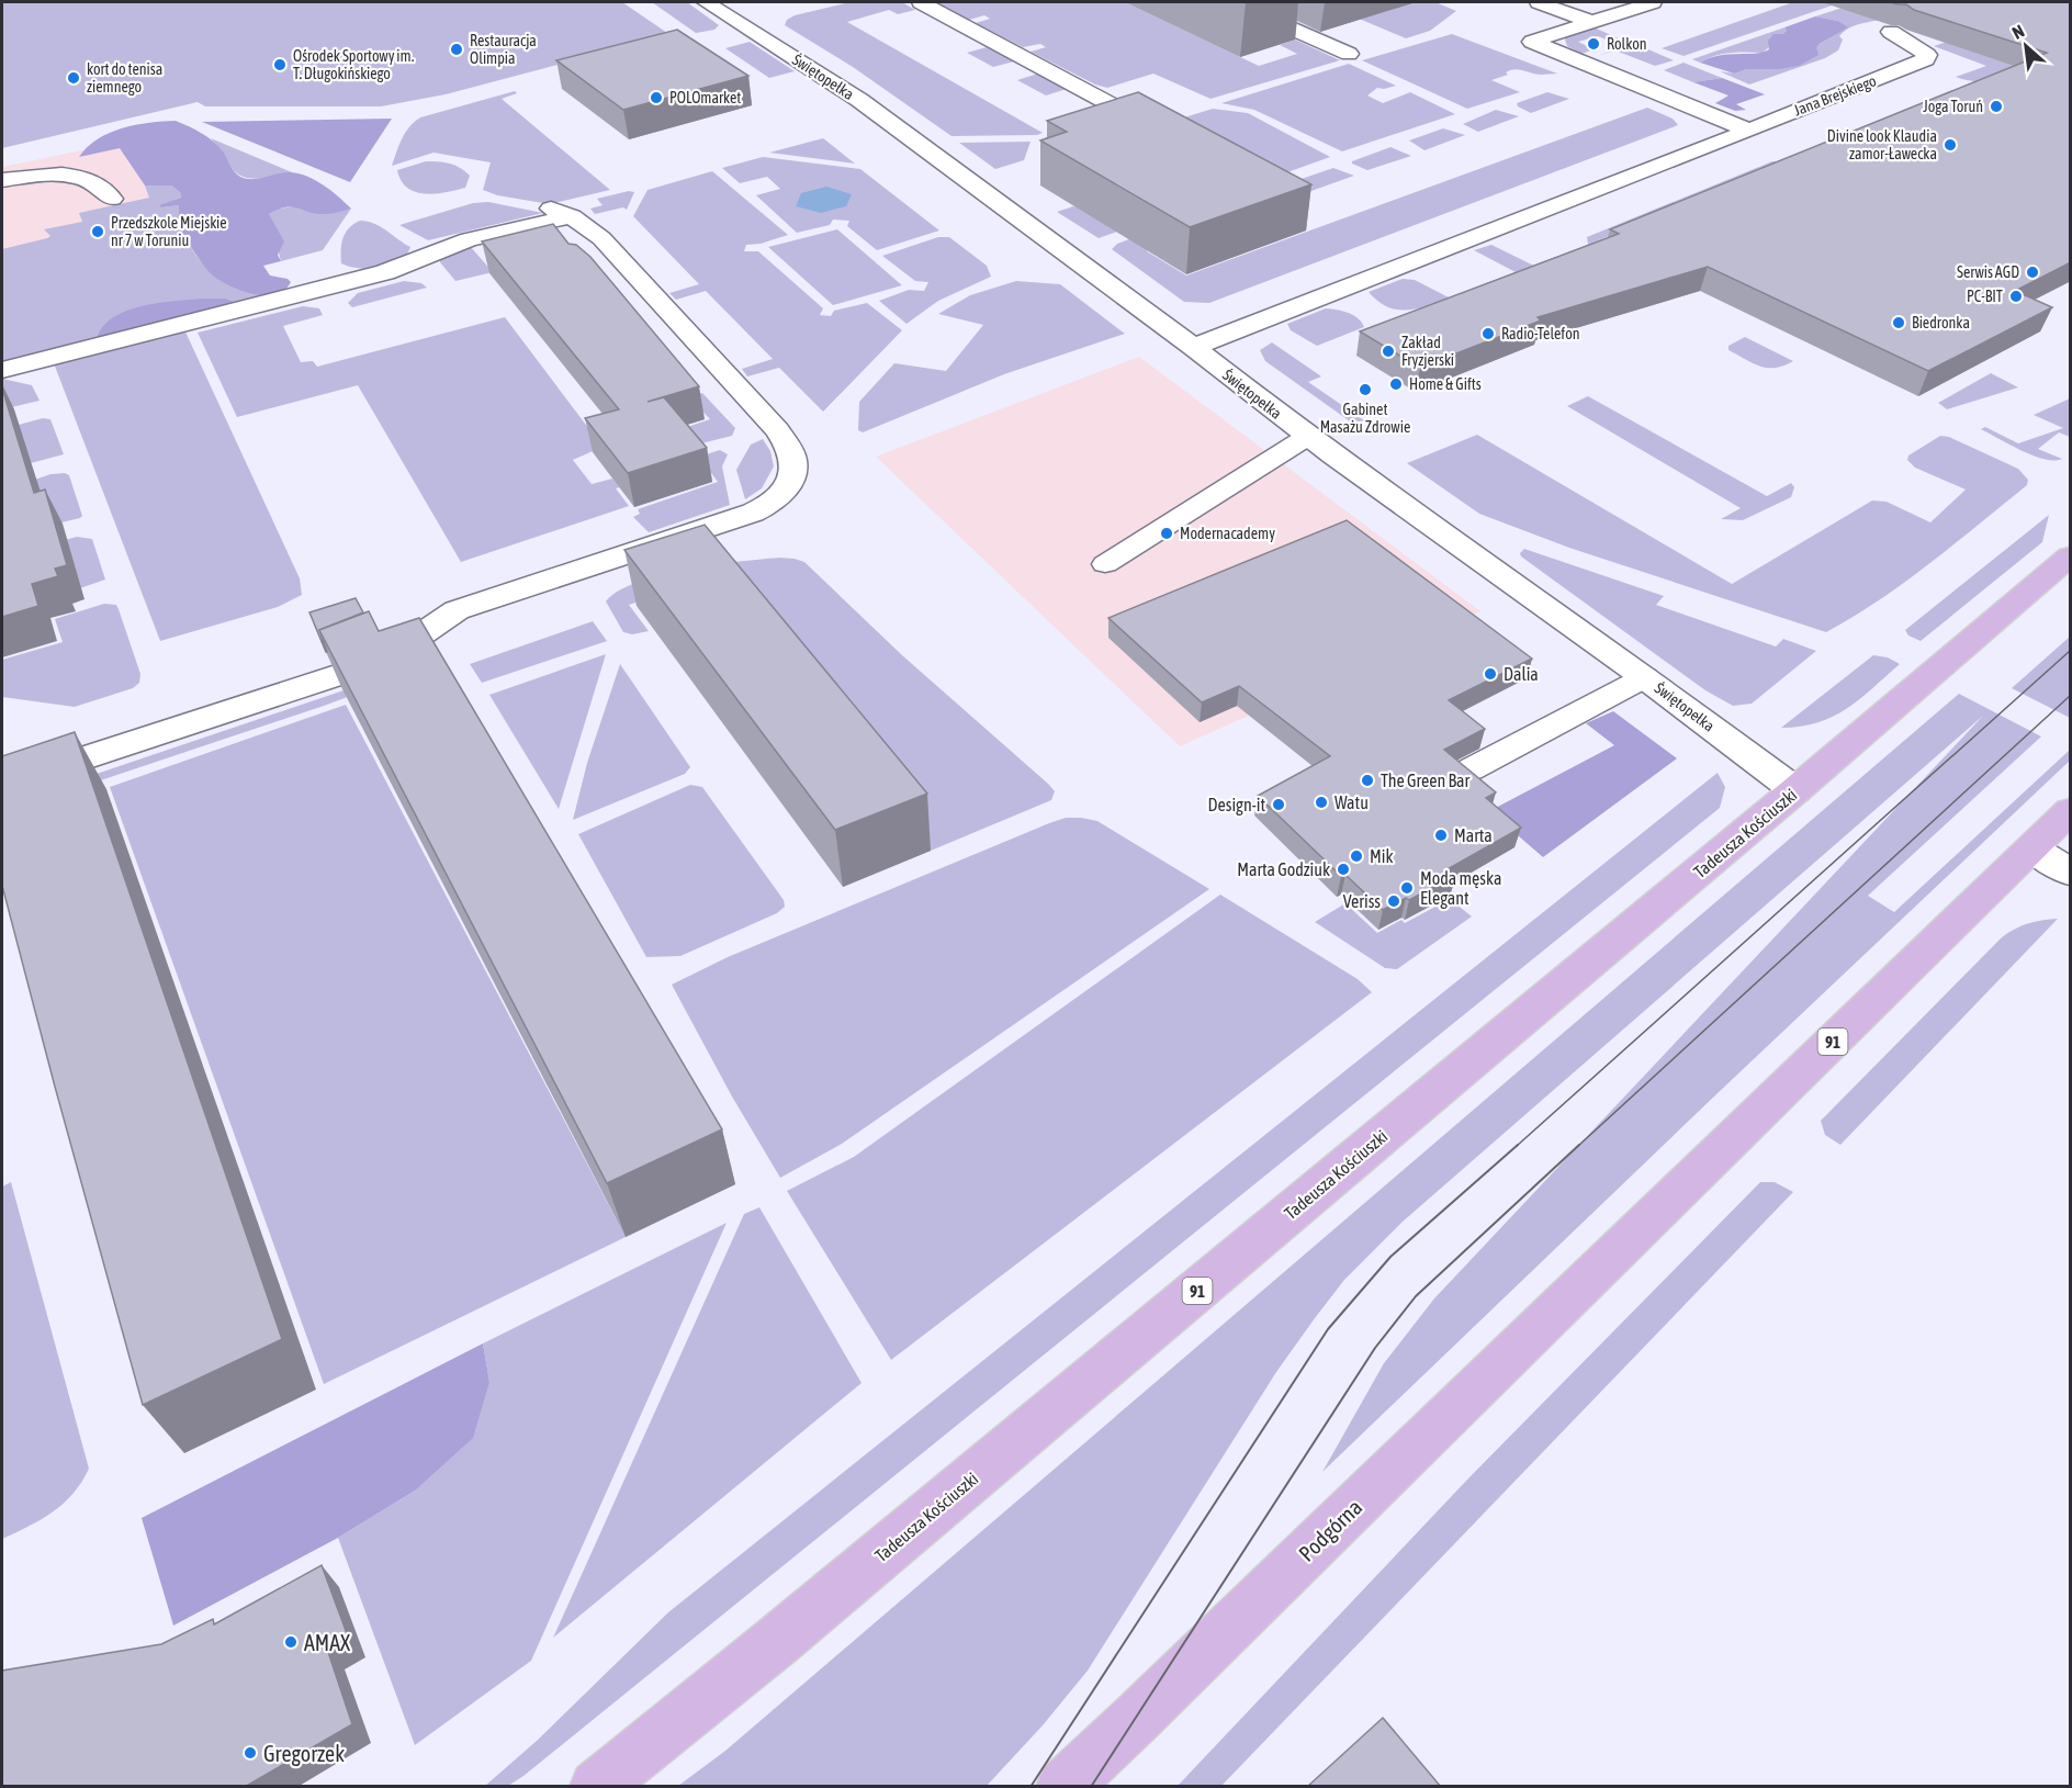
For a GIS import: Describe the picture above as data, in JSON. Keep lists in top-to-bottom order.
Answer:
{
  "streets": {
    "main road": ["Tadeusza Kościuszki", "91", "Podgórna"],
    "street": ["Świętopełka", "Jana Brejskiego"]
  },
  "crossings": [
    ["Świętopełka", "Jana Brejskiego"],
    ["Świętopełka", "Tadeusza Kościuszki"],
    ["91", "Podgórna"]
  ],
  "places": [
    "Rolkon",
    "Restauracja Olimpia",
    "Ośrodek Sportowy im. T. Długokińskiego",
    "kort do tenisa ziemnego",
    "POLOmarket",
    "Joga Toruń",
    "Divine look Klaudia zamor-Ławecka",
    "Przedszkole Miejskie nr 7 w Toruniu",
    "Serwis AGD",
    "PC-BIT",
    "Biedronka",
    "Radio-Telefon",
    "Zakład Fryzjerski",
    "Home & Gifts",
    "Gabinet Masażu Zdrowie",
    "Modernacademy",
    "Dalia",
    "The Green Bar",
    "Watu",
    "Design-it",
    "Marta",
    "Mik",
    "Marta Godziuk",
    "Moda męska Elegant",
    "Veriss",
    "AMAX",
    "Gregorzek"
  ],
  "north": "top left"
}
